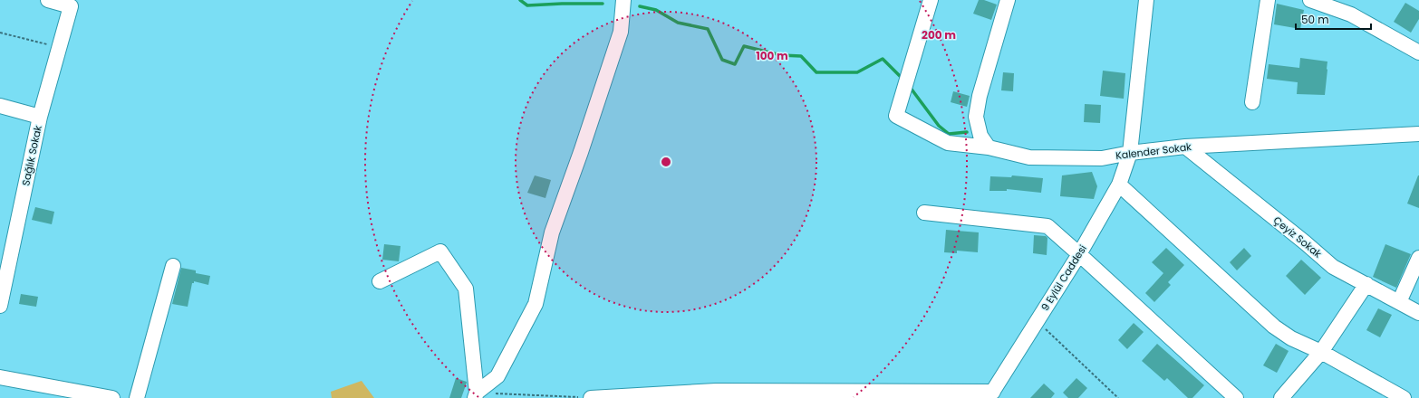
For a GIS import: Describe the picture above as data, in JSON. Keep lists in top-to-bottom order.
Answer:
{
  "streets": {
    "street": [
      "Kalender Sokak",
      "Sağlık Sokak",
      "Çeyiz Sokak",
      "9 Eylül Caddesi"
    ]
  },
  "crossings": [
    ["Kalender Sokak", "Çeyiz Sokak"],
    ["Kalender Sokak", "9 Eylül Caddesi"]
  ],
  "scale_bar": "50 m",
  "rings": ["200 m", "100 m"]
}
